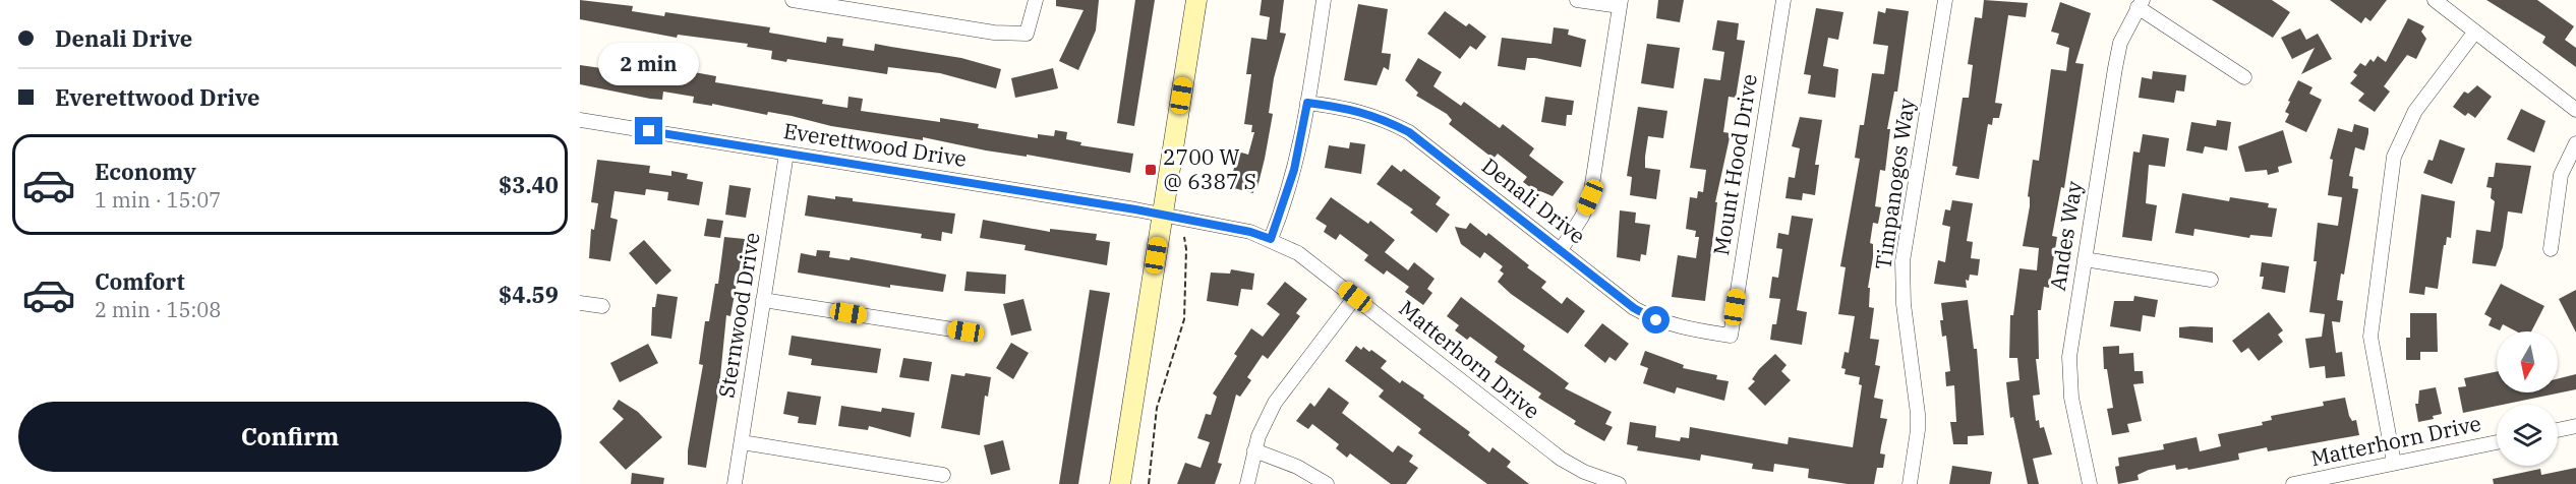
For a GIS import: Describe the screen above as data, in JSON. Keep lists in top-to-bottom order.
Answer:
{
  "streets": {
    "street": [
      "Everettwood Drive",
      "Mount Hood Drive",
      "Timpanogos Way",
      "Denali Drive",
      "Andes Way",
      "Sternwood Drive",
      "Matterhorn Drive"
    ]
  },
  "crossings": [
    ["Everettwood Drive", "Sternwood Drive"],
    ["Everettwood Drive", "Matterhorn Drive"],
    ["Mount Hood Drive", "Denali Drive"]
  ],
  "places": {
    "transit": ["2700 W @ 6387 S"]
  },
  "north": "bottom",
  "page": {
    "banner": ["Denali Drive", "Everettwood Drive"],
    "bubble": "2 min",
    "list": [
      {
        "name": "Economy",
        "note": "1 min · 15:07",
        "value": "$3.40"
      },
      {
        "name": "Comfort",
        "note": "2 min · 15:08",
        "value": "$4.59"
      }
    ],
    "buttons": "Confirm"
  }
}
